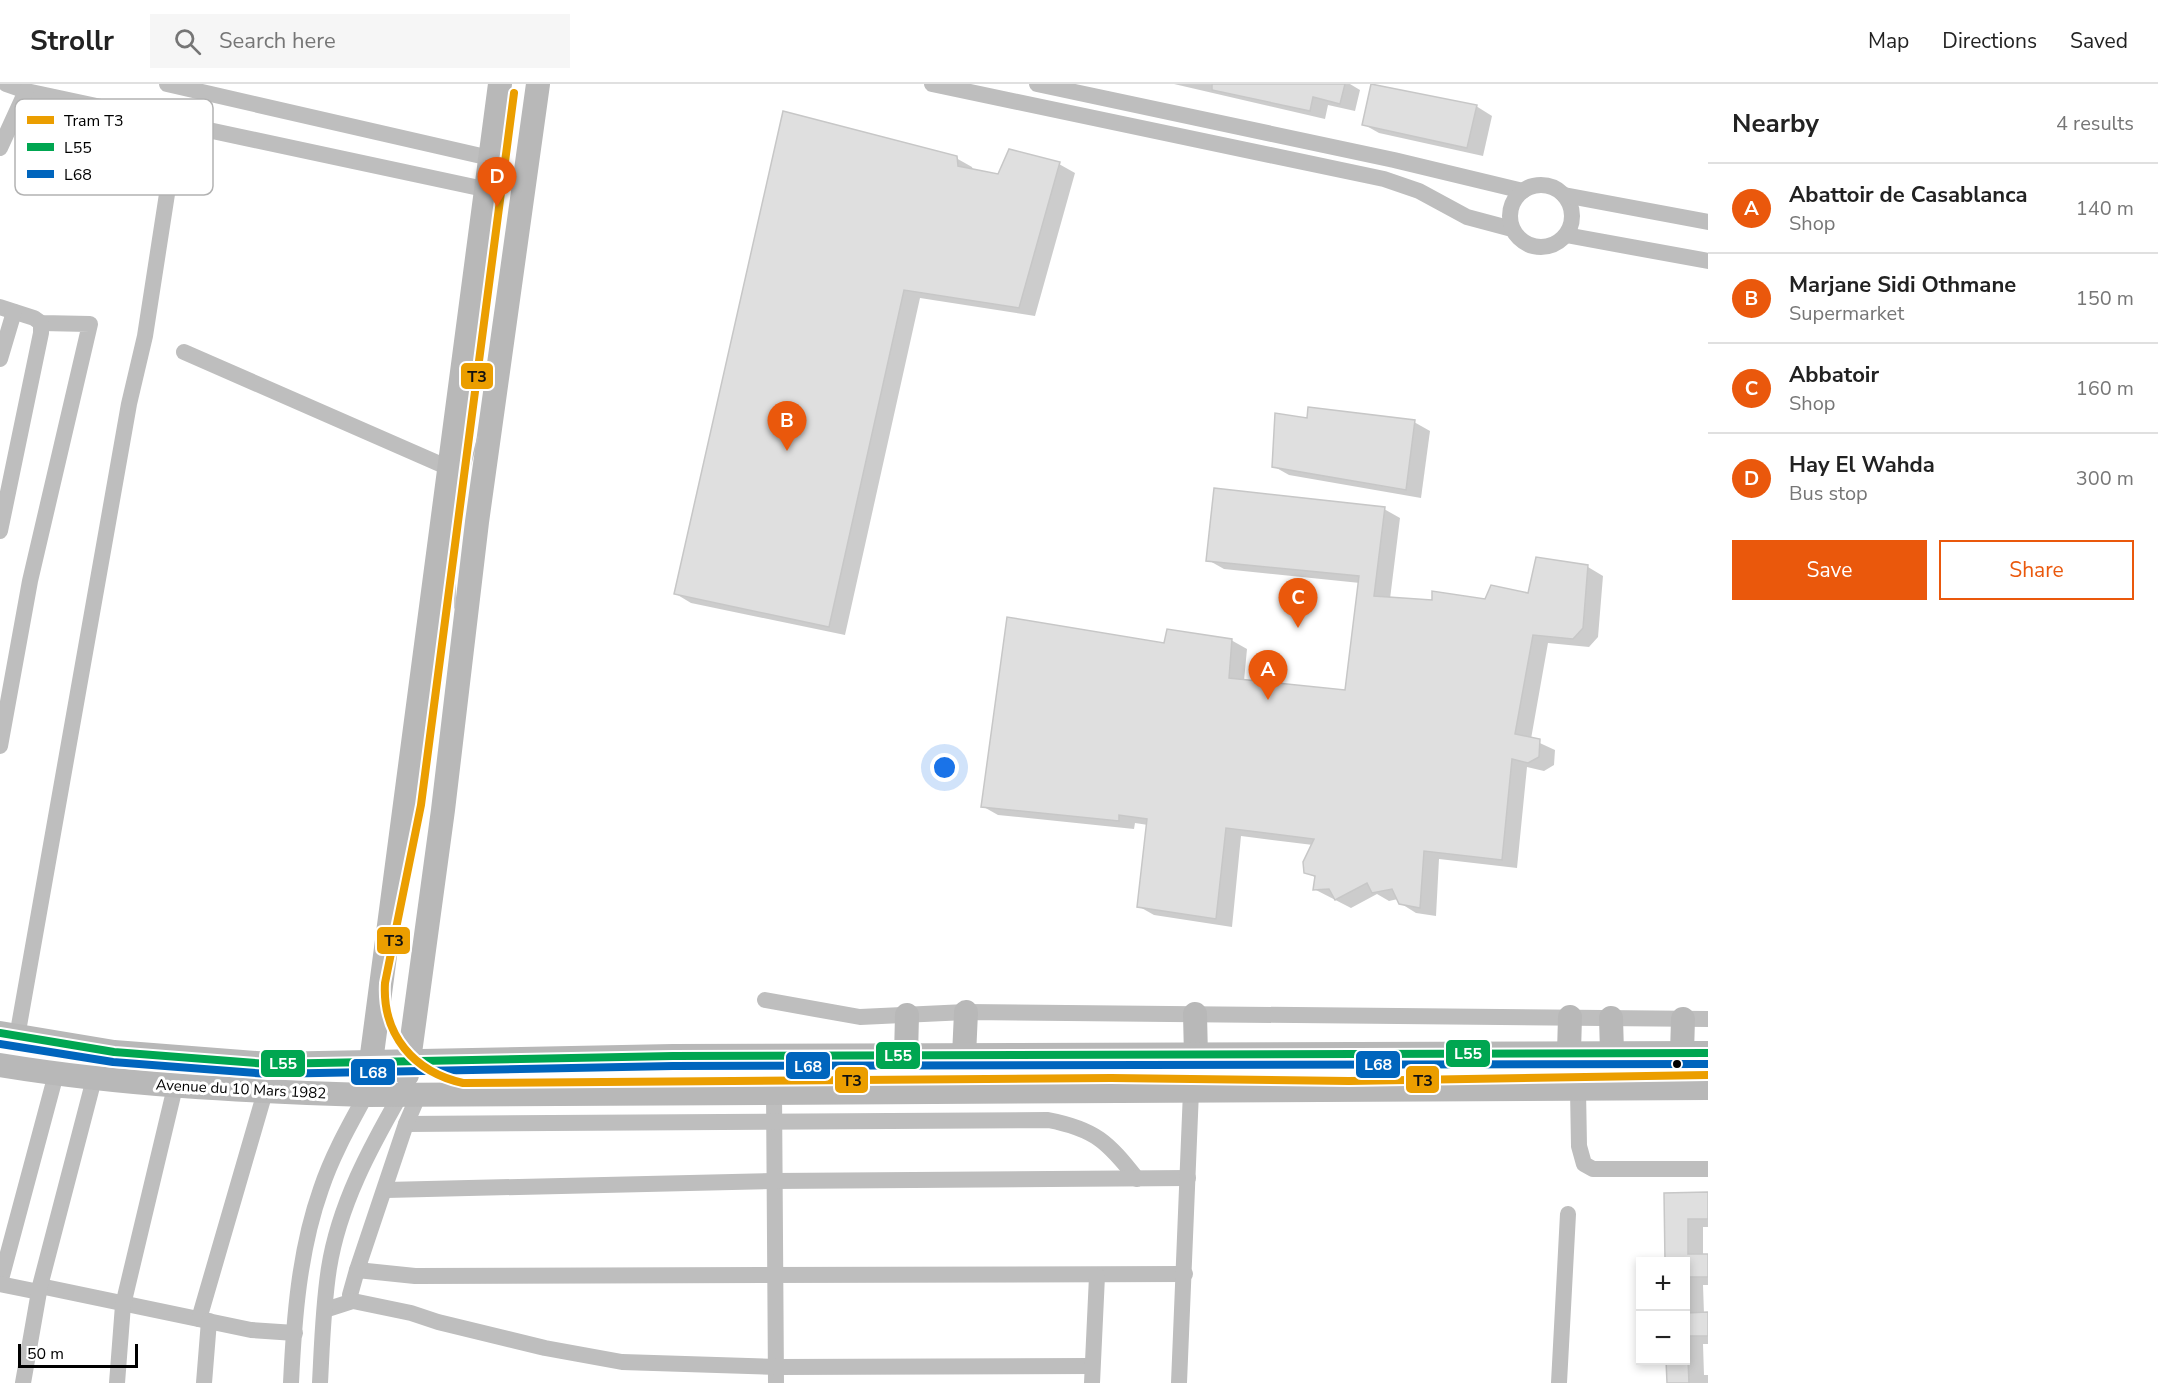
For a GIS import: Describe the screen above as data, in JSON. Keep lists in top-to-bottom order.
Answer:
{
  "streets": {
    "main road": ["Avenue du 10 Mars 1982"]
  },
  "lines": ["tram line T3", "transit line L55", "transit line L68"],
  "legend": ["Tram T3", "L55", "L68"],
  "scale_bar": "50 m",
  "page": {
    "header": "Strollr",
    "search": "Search here",
    "nav": ["Map", "Directions", "Saved"],
    "heading": ["Nearby", "4 results"],
    "pins": [
      "D",
      "B",
      "C",
      "A"
    ],
    "list": [
      {
        "mark": "A",
        "name": "Abattoir de Casablanca",
        "note": "Shop",
        "value": "140 m"
      },
      {
        "mark": "B",
        "name": "Marjane Sidi Othmane",
        "note": "Supermarket",
        "value": "150 m"
      },
      {
        "mark": "C",
        "name": "Abbatoir",
        "note": "Shop",
        "value": "160 m"
      },
      {
        "mark": "D",
        "name": "Hay El Wahda",
        "note": "Bus stop",
        "value": "300 m"
      }
    ],
    "buttons": ["Save", "Share"],
    "map_buttons": ["+", "−"],
    "scale": "50 m"
  }
}
